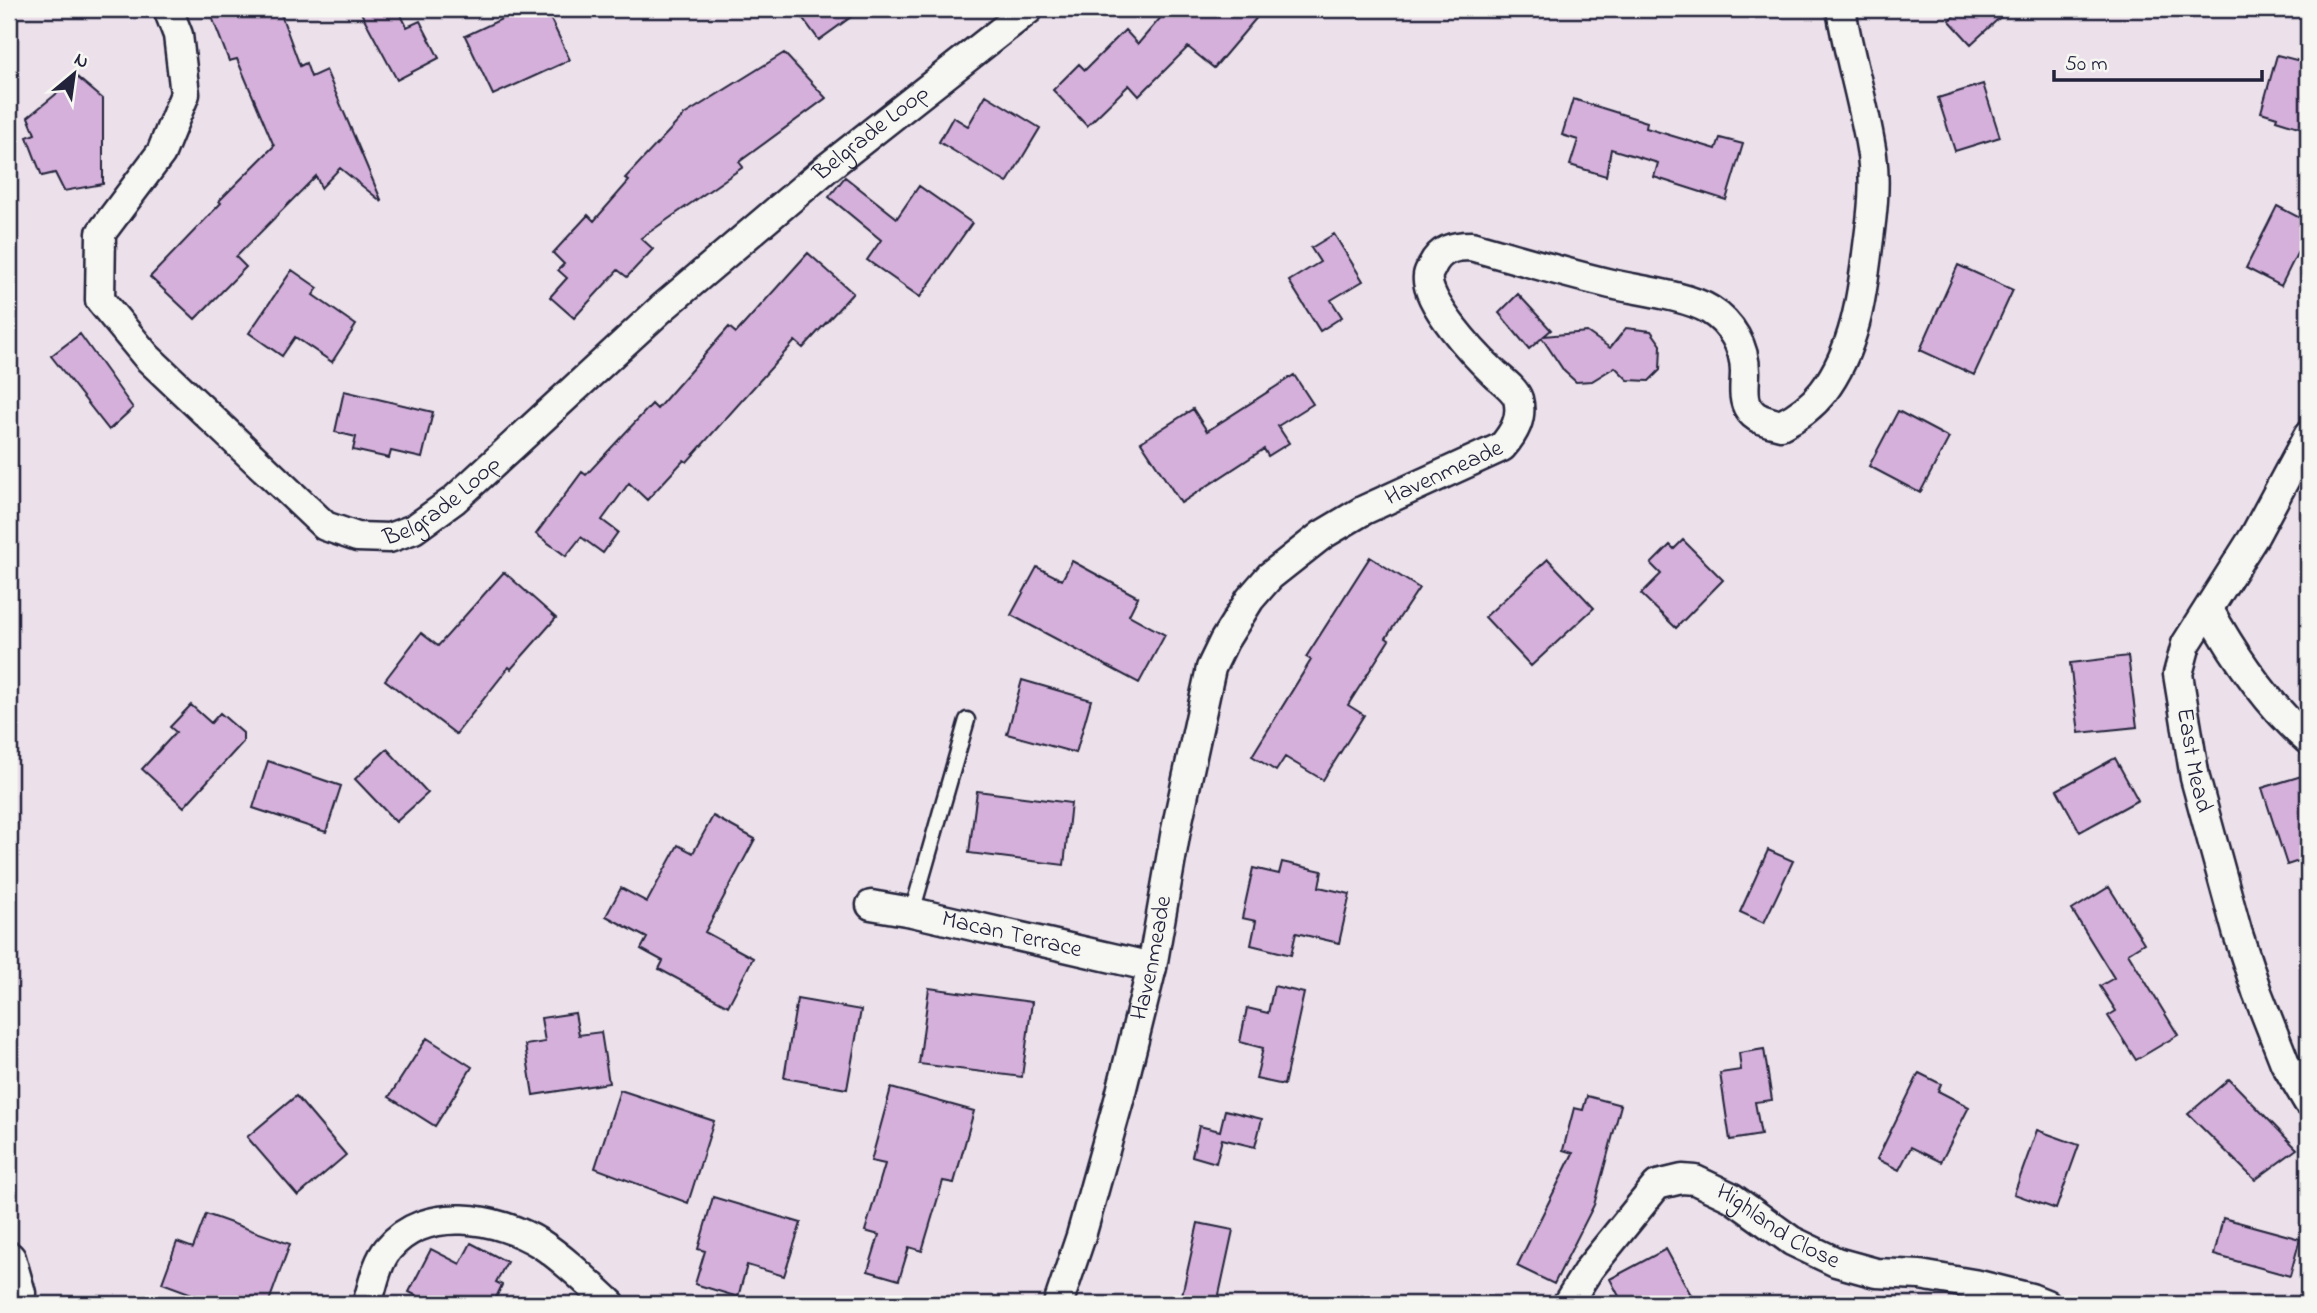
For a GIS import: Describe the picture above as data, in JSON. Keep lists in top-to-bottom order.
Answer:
{
  "streets": {
    "street": [
      "Belgrade Loop",
      "Havenmeade",
      "East Mead",
      "Macan Terrace",
      "Highland Close"
    ]
  },
  "crossings": [
    ["Havenmeade", "Macan Terrace"]
  ],
  "scale_bar": "50 m",
  "north": "top right"
}
